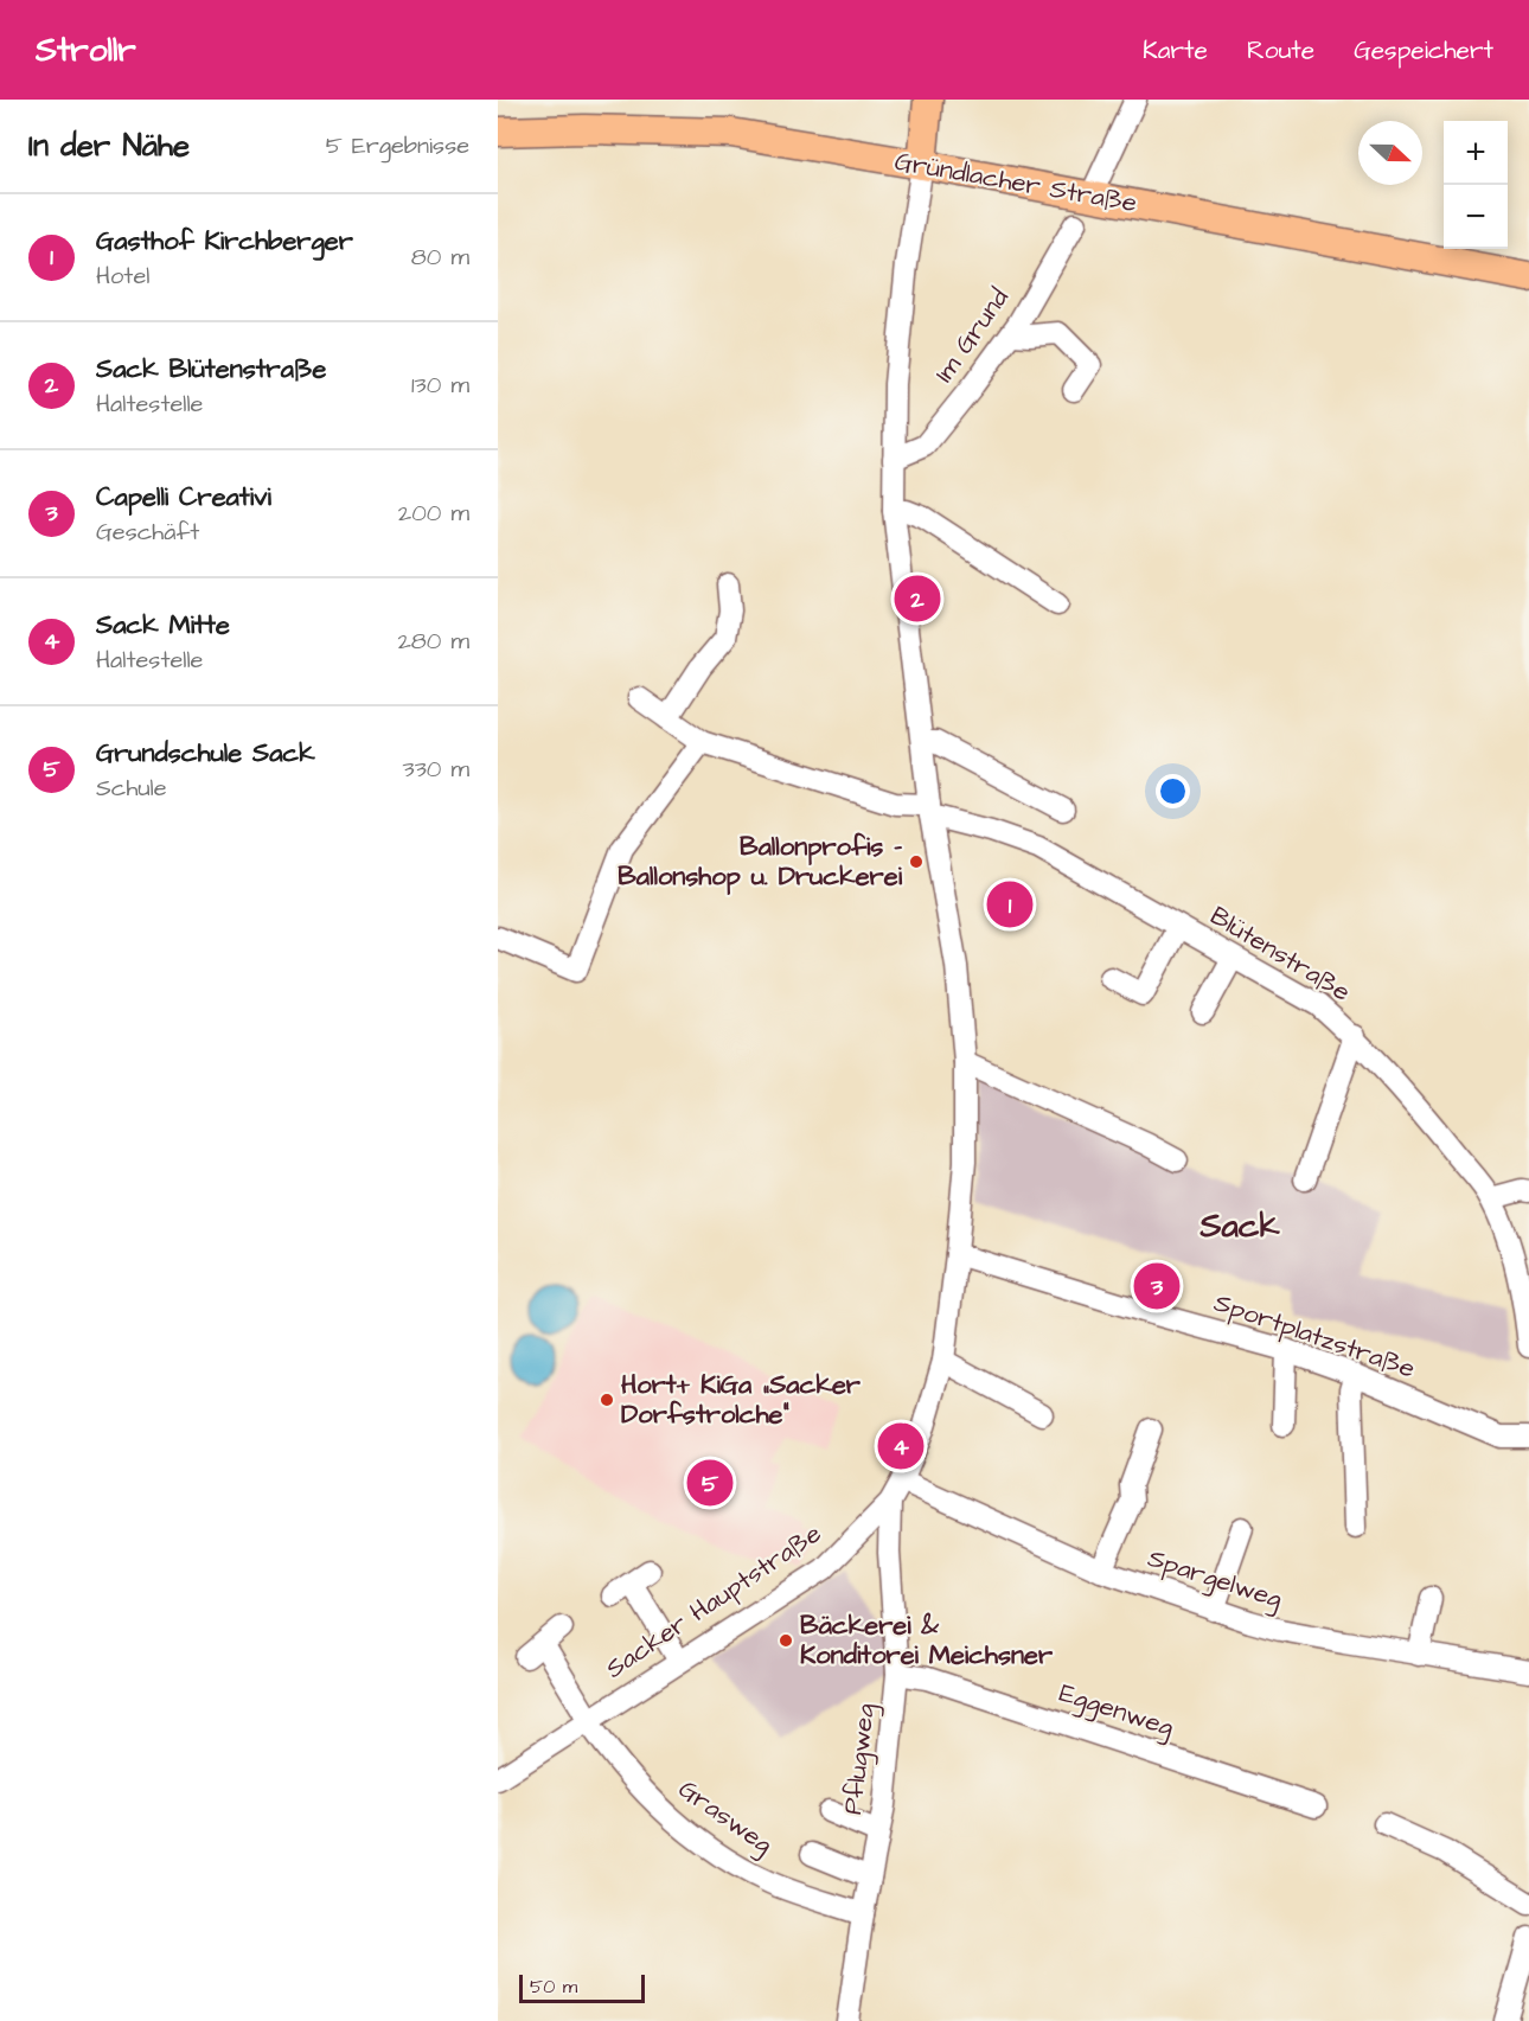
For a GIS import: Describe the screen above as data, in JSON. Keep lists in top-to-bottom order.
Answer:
{
  "streets": {
    "main road": ["Gründlacher Straße"],
    "street": [
      "Im Grund",
      "Blütenstraße",
      "Sportplatzstraße",
      "Spargelweg",
      "Sacker Hauptstraße",
      "Eggenweg",
      "Pflugweg",
      "Grasweg"
    ]
  },
  "crossings": [
    ["Gründlacher Straße", "Sacker Hauptstraße"],
    ["Im Grund", "Sacker Hauptstraße"],
    ["Blütenstraße", "Sacker Hauptstraße"],
    ["Sportplatzstraße", "Sacker Hauptstraße"],
    ["Spargelweg", "Sacker Hauptstraße"],
    ["Sacker Hauptstraße", "Pflugweg"],
    ["Sacker Hauptstraße", "Grasweg"],
    ["Eggenweg", "Pflugweg"],
    ["Pflugweg", "Grasweg"]
  ],
  "districts": ["Sack"],
  "places": ["Ballonprofis - Ballonshop u. Druckerei", "Hort+ KiGa „Sacker Dorfstrolche“", "Bäckerei & Konditorei Meichsner"],
  "scale_bar": "50 m",
  "north": "right",
  "page": {
    "header": "Strollr",
    "nav": ["Karte", "Route", "Gespeichert"],
    "heading": ["In der Nähe", "5 Ergebnisse"],
    "map_buttons": ["+", "−"],
    "list": [
      {
        "mark": "1",
        "name": "Gasthof Kirchberger",
        "note": "Hotel",
        "value": "80 m"
      },
      {
        "mark": "2",
        "name": "Sack Blütenstraße",
        "note": "Haltestelle",
        "value": "130 m"
      },
      {
        "mark": "3",
        "name": "Capelli Creativi",
        "note": "Geschäft",
        "value": "200 m"
      },
      {
        "mark": "4",
        "name": "Sack Mitte",
        "note": "Haltestelle",
        "value": "280 m"
      },
      {
        "mark": "5",
        "name": "Grundschule Sack",
        "note": "Schule",
        "value": "330 m"
      }
    ],
    "pins": [
      "2",
      "1",
      "3",
      "4",
      "5"
    ],
    "scale": "50 m"
  }
}
